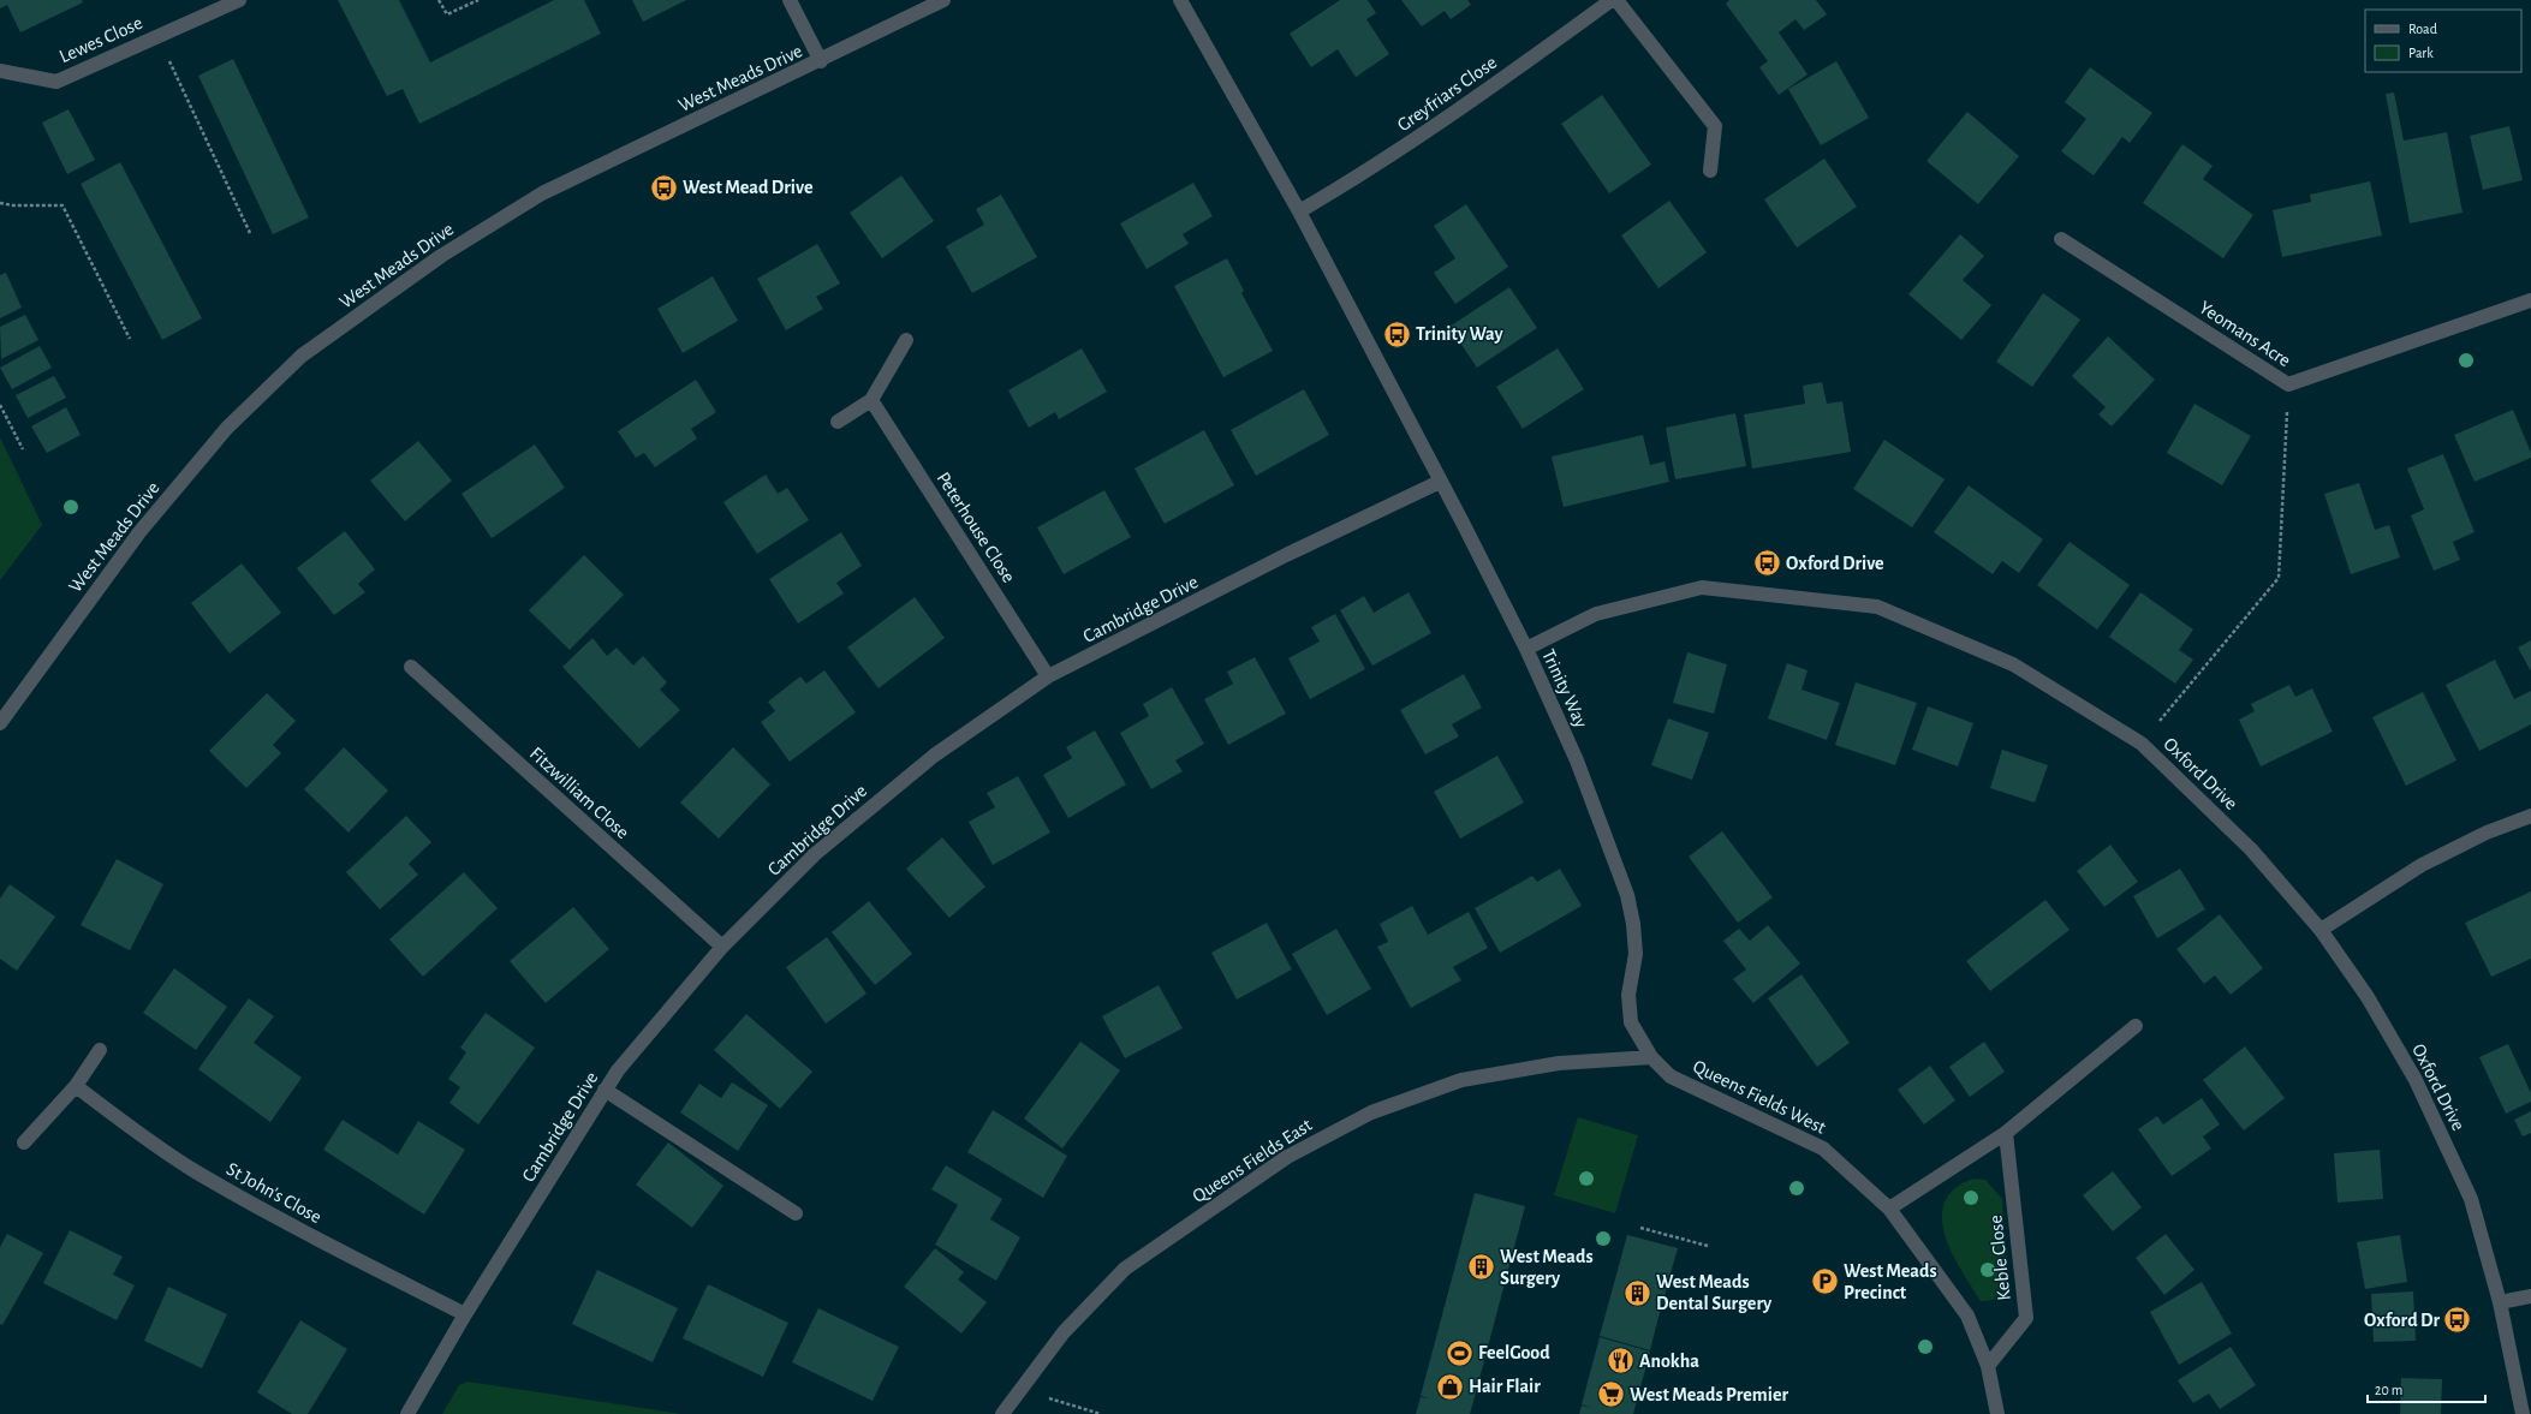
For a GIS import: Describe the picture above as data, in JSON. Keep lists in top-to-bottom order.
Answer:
{
  "streets": {
    "street": [
      "Lewes Close",
      "West Meads Drive",
      "Greyfriars Close",
      "Yeomans Acre",
      "Peterhouse Close",
      "Cambridge Drive",
      "Trinity Way",
      "Oxford Drive",
      "Fitzwilliam Close",
      "Queens Fields West",
      "Queens Fields East",
      "St John's Close",
      "Keble Close"
    ]
  },
  "crossings": [
    ["Greyfriars Close", "Trinity Way"],
    ["Peterhouse Close", "Cambridge Drive"],
    ["Cambridge Drive", "Trinity Way"],
    ["Cambridge Drive", "Fitzwilliam Close"],
    ["Cambridge Drive", "St John's Close"],
    ["Trinity Way", "Oxford Drive"],
    ["Trinity Way", "Queens Fields West"],
    ["Trinity Way", "Queens Fields East"],
    ["Queens Fields West", "Queens Fields East"],
    ["Queens Fields West", "Keble Close"]
  ],
  "places": {
    "bus stop": [
      "West Mead Drive",
      "Trinity Way",
      "Oxford Drive",
      "Oxford Dr"
    ],
    "building": ["West Meads Surgery", "West Meads Dental Surgery"],
    "parking": ["West Meads Precinct"],
    "sports": ["FeelGood"],
    "restaurant": ["Anokha"],
    "shop": ["Hair Flair"],
    "supermarket": ["West Meads Premier"]
  },
  "legend": ["Road", "Park"],
  "scale_bar": "20 m"
}
